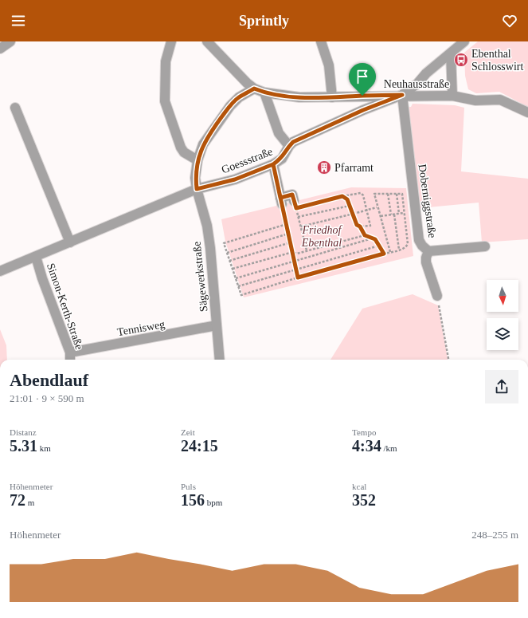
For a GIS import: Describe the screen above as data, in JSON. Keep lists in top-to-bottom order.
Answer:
{
  "streets": {
    "street": [
      "Neuhausstraße",
      "Goessstraße",
      "Doberniggstraße",
      "Sägewerkstraße",
      "Simon-Kerth-Straße",
      "Tennisweg"
    ]
  },
  "crossings": [
    ["Neuhausstraße", "Goessstraße"],
    ["Neuhausstraße", "Doberniggstraße"],
    ["Goessstraße", "Doberniggstraße"],
    ["Goessstraße", "Sägewerkstraße"],
    ["Goessstraße", "Simon-Kerth-Straße"],
    ["Sägewerkstraße", "Tennisweg"],
    ["Simon-Kerth-Straße", "Tennisweg"]
  ],
  "parks": ["Friedhof Ebenthal"],
  "places": {
    "bus stop": ["Ebenthal Schlosswirt"],
    "building": ["Pfarramt"]
  },
  "north": "bottom",
  "page": {
    "header": "Sprintly",
    "heading": ["Abendlauf", "21:01 · 9 × 590 m"],
    "stats": [
      ["Distanz", "5.31 km"],
      ["Zeit", "24:15"],
      ["Tempo", "4:34 /km"],
      ["Höhenmeter", "72 m"],
      ["Puls", "156 bpm"],
      ["kcal", "352"]
    ],
    "chart": ["Höhenmeter", "248–255 m"]
  }
}
